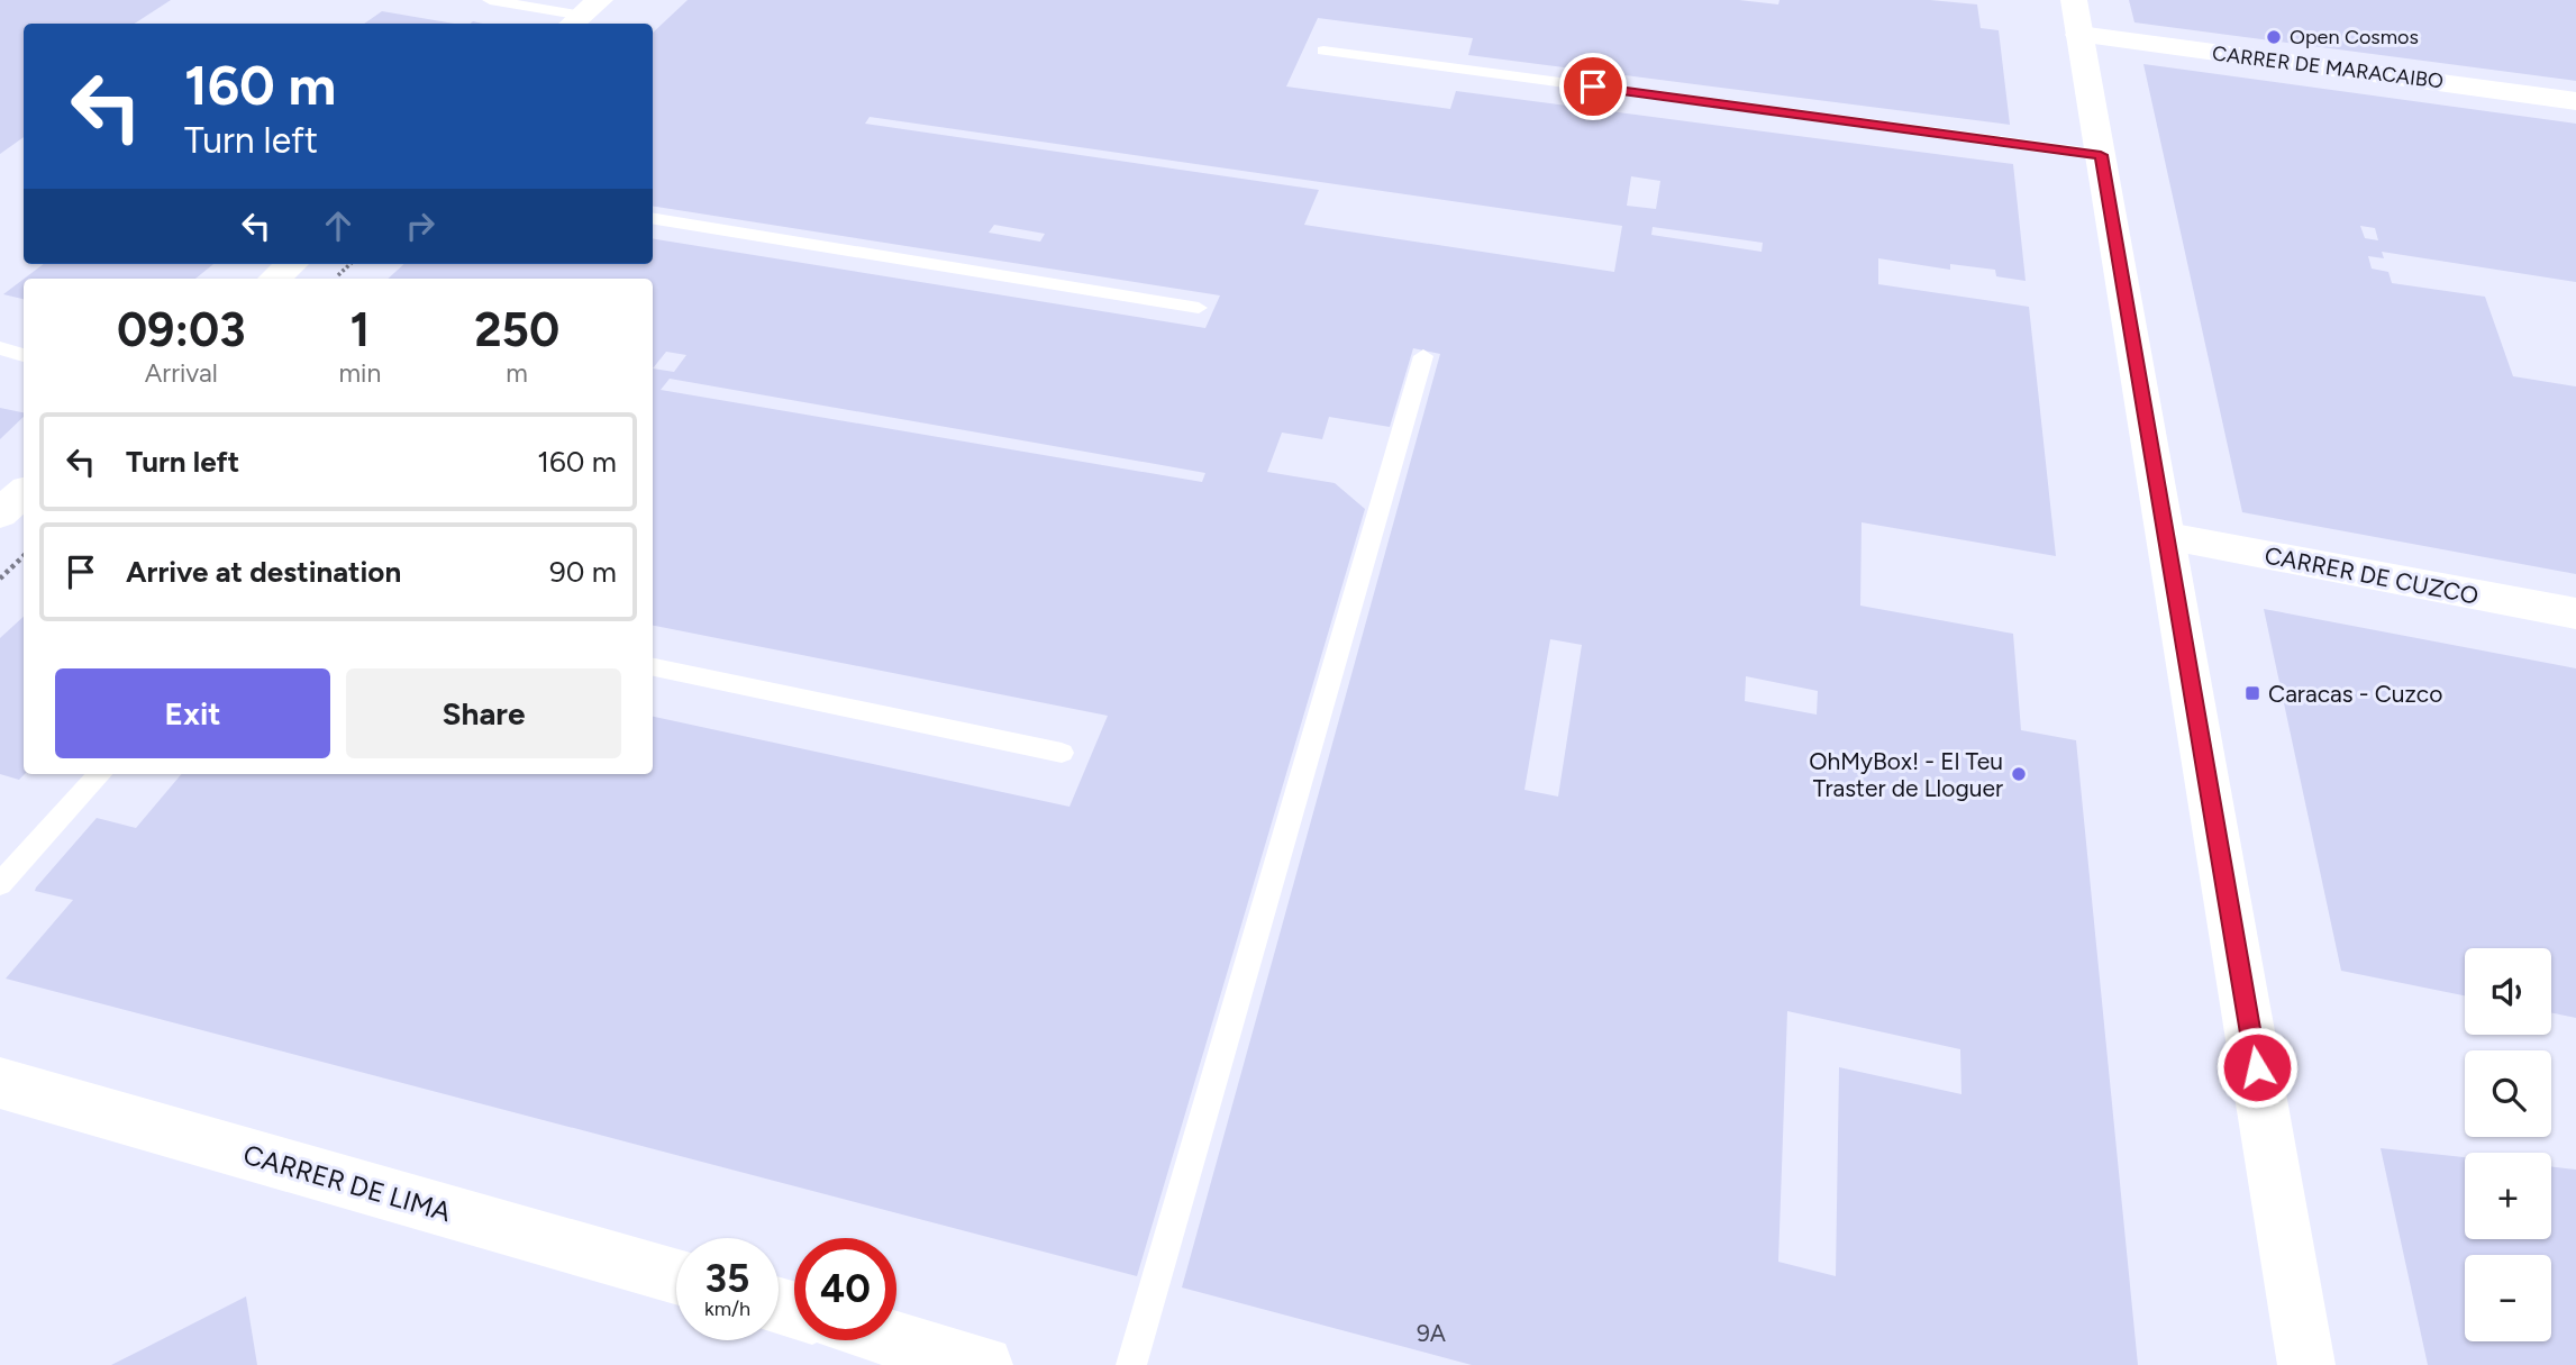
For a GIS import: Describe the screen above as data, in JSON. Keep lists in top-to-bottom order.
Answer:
{
  "streets": {
    "street": ["CARRER DE MARACAIBO", "CARRER DE CUZCO", "CARRER DE LIMA"]
  },
  "places": {
    "other": ["Open Cosmos", "OhMyBox! - El Teu Traster de Lloguer"],
    "transit": ["Caracas - Cuzco"]
  },
  "house_numbers": ["9A"],
  "page": {
    "turn": ["160 m", "Turn left"],
    "eta": [
      "09:03",
      "Arrival",
      "1",
      "min",
      "250",
      "m"
    ],
    "list": [
      {
        "name": "Turn left",
        "value": "160 m"
      },
      {
        "name": "Arrive at destination",
        "value": "90 m"
      }
    ],
    "buttons": ["Exit", "Share"],
    "map_buttons": ["+", "−"],
    "speed": "35 km/h",
    "limit": "40"
  }
}
